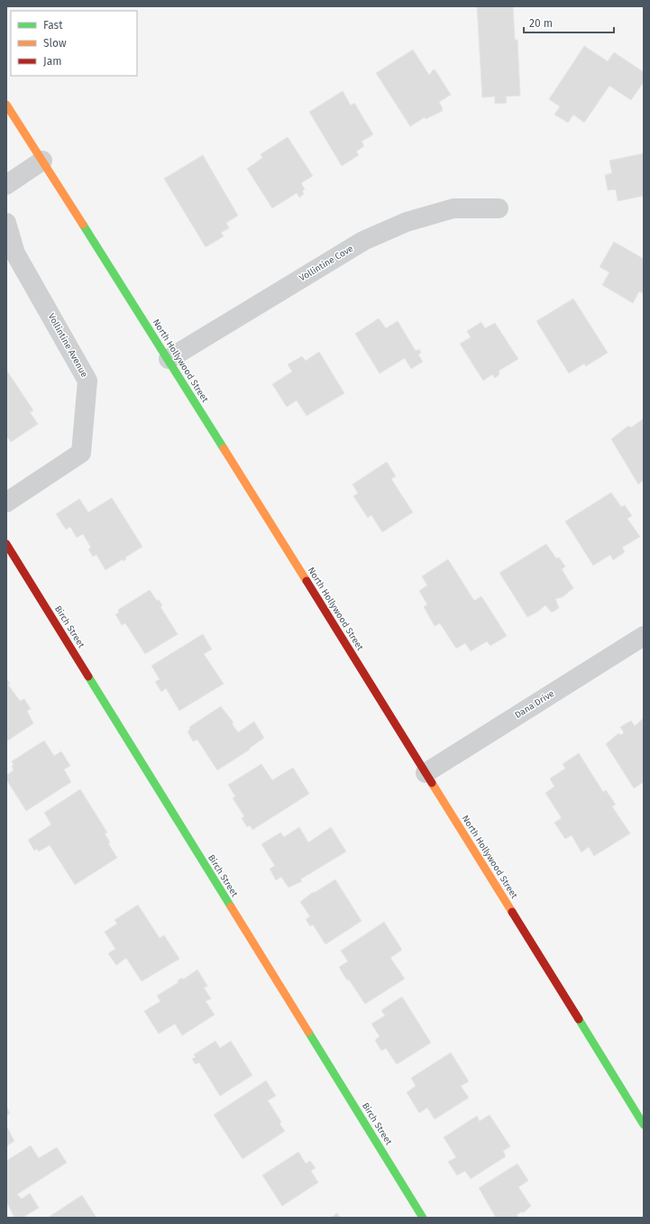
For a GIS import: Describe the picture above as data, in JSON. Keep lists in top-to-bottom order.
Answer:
{
  "streets": {
    "main road": ["North Hollywood Street", "Birch Street"],
    "street": ["Vollintine Cove", "Vollintine Avenue", "Dana Drive"]
  },
  "crossings": [
    ["Vollintine Cove", "North Hollywood Street"],
    ["North Hollywood Street", "Dana Drive"]
  ],
  "legend": ["Fast", "Slow", "Jam"],
  "scale_bar": "20 m"
}
